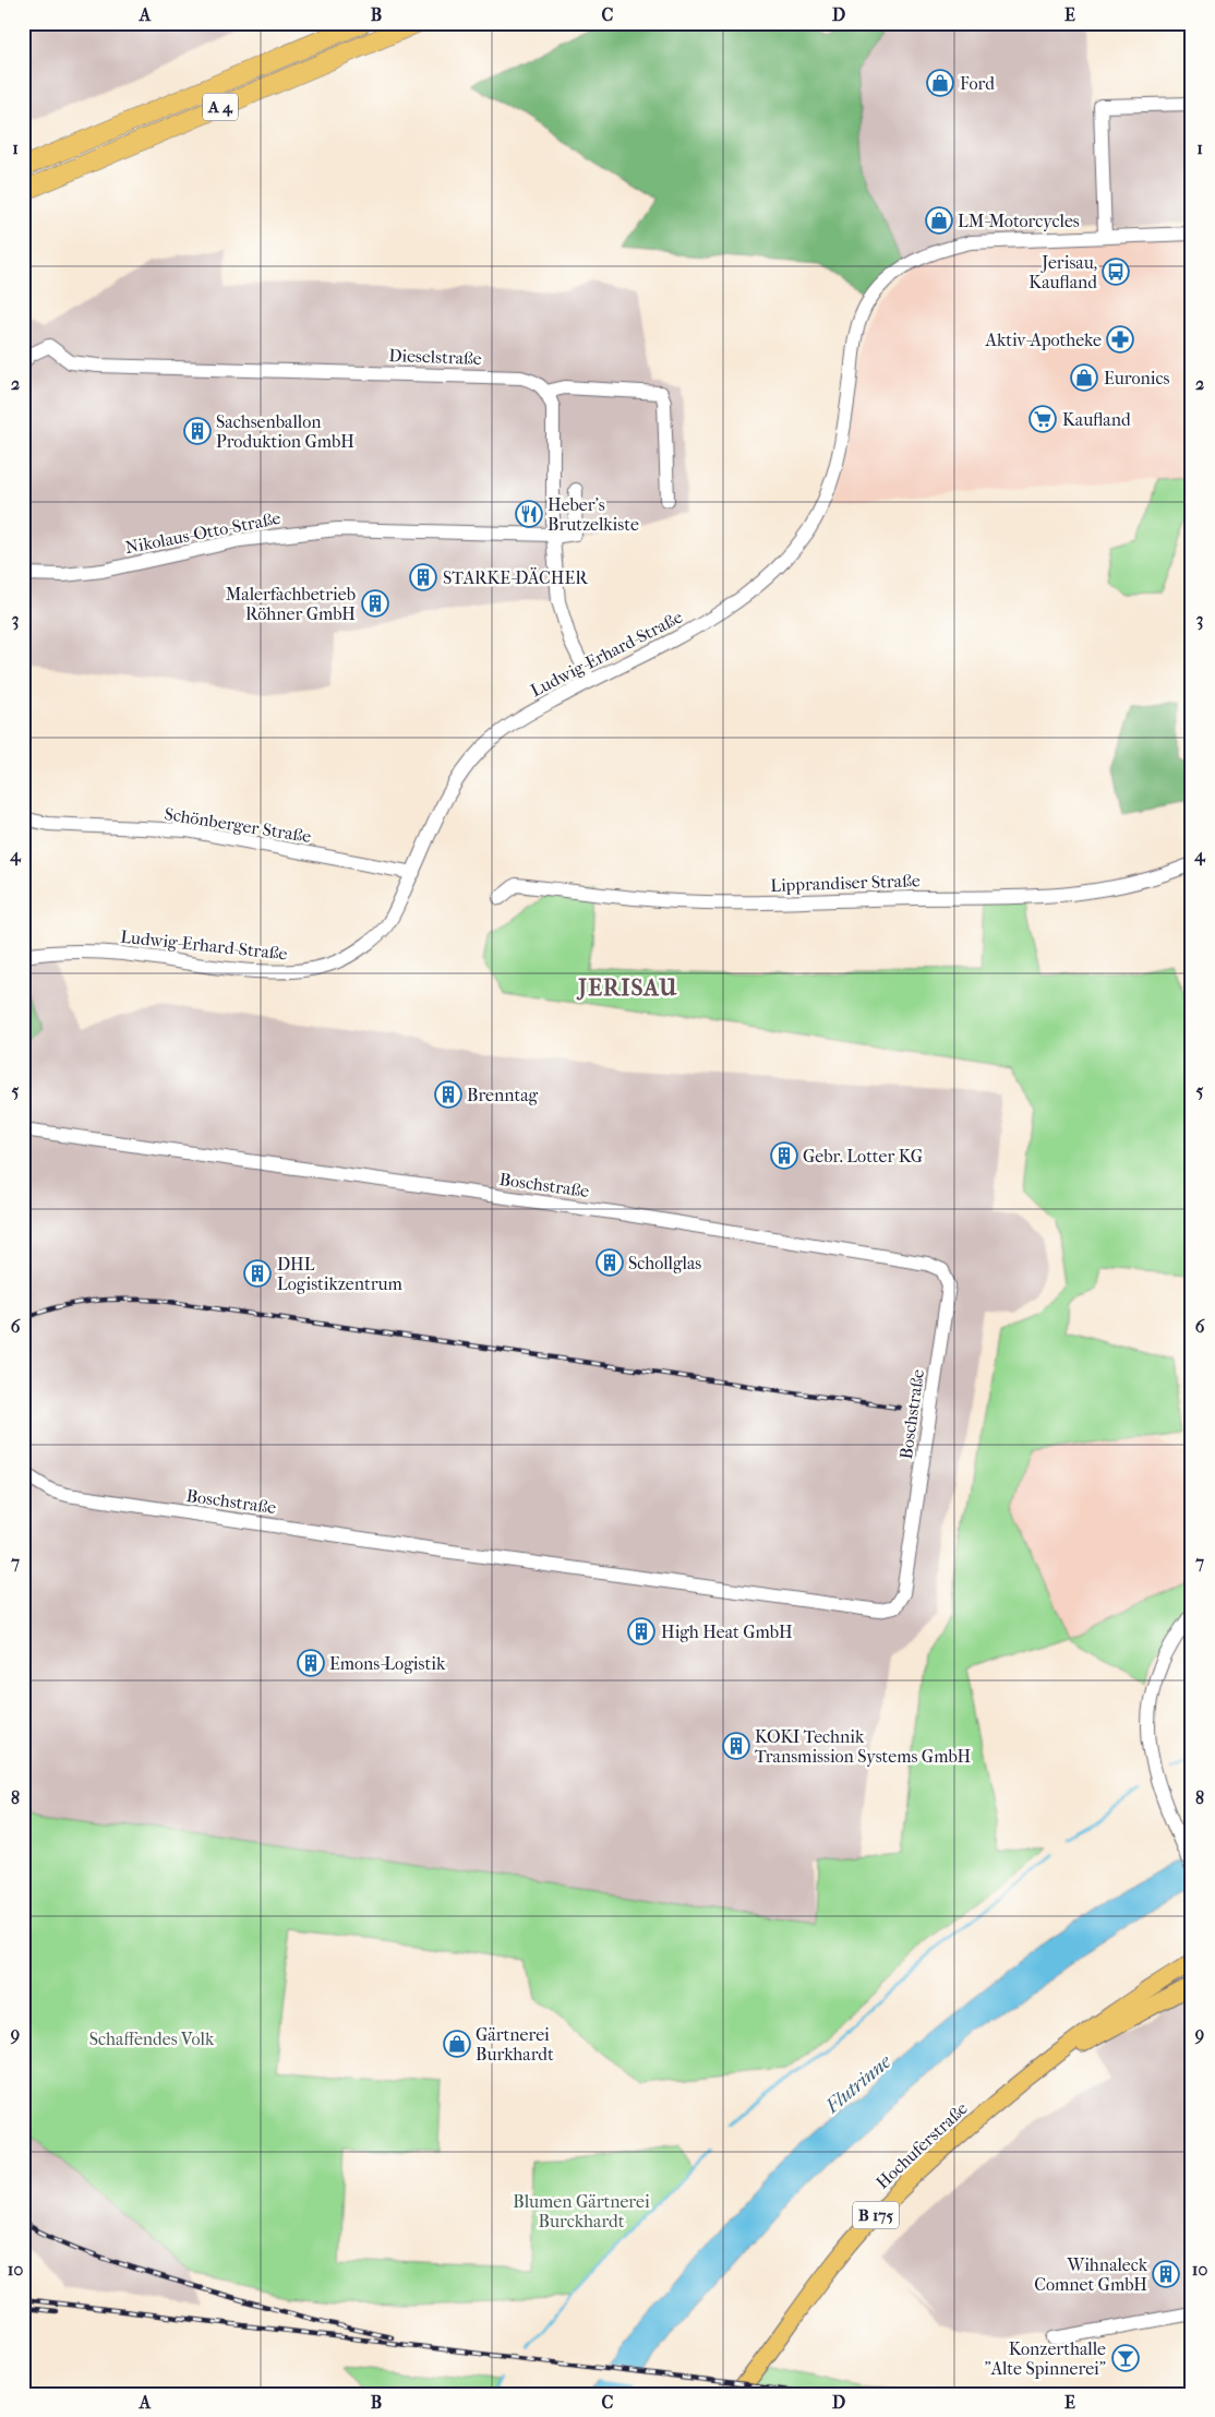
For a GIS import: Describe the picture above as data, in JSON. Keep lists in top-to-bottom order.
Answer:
{
  "streets": {
    "highway": ["A 4"],
    "main road": ["Hochuferstraße", "B 175"],
    "street": [
      "Dieselstraße",
      "Nikolaus-Otto-Straße",
      "Ludwig-Erhard-Straße",
      "Schönberger Straße",
      "Lipprandiser Straße",
      "Boschstraße"
    ]
  },
  "crossings": [
    ["Ludwig-Erhard-Straße", "Schönberger Straße"]
  ],
  "districts": ["JERISAU"],
  "water": ["Flutrinne"],
  "parks": ["Schaffendes Volk", "Blumen Gärtnerei Burckhardt"],
  "places": {
    "shop": [
      "Ford",
      "LM-Motorcycles",
      "Euronics",
      "Gärtnerei Burkhardt"
    ],
    "bus stop": ["Jerisau, Kaufland"],
    "pharmacy": ["Aktiv-Apotheke"],
    "supermarket": ["Kaufland"],
    "building": [
      "Sachsenballon Produktion GmbH",
      "STARKE-DÄCHER",
      "Malerfachbetrieb Röhner GmbH",
      "Brenntag",
      "Gebr. Lotter KG",
      "Schollglas",
      "DHL Logistikzentrum",
      "High Heat GmbH",
      "Emons-Logistik",
      "KOKI Technik Transmission Systems GmbH",
      "Wihnaleck Comnet GmbH"
    ],
    "restaurant": ["Heber's Brutzelkiste"],
    "bar": ["Konzerthalle \"Alte Spinnerei\""]
  },
  "grid": {
    "columns": [
      "A",
      "B",
      "C",
      "D",
      "E"
    ],
    "rows": [
      "1",
      "2",
      "3",
      "4",
      "5",
      "6",
      "7",
      "8",
      "9",
      "10"
    ]
  }
}
